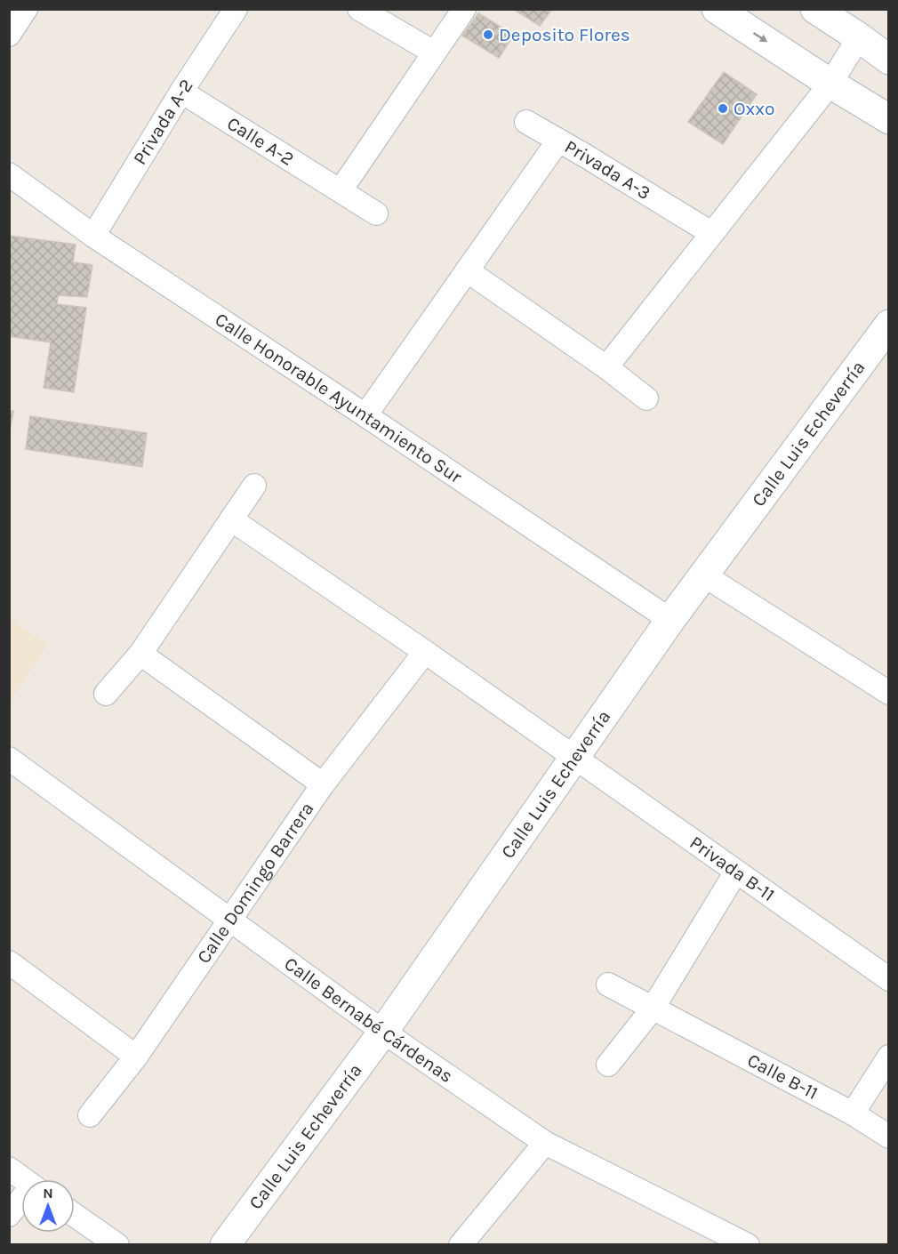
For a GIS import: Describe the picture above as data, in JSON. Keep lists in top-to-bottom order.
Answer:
{
  "streets": {
    "street": [
      "Privada A-2",
      "Calle A-2",
      "Privada A-3",
      "Calle Honorable Ayuntamiento Sur",
      "Calle Luis Echeverría",
      "Privada B-11",
      "Calle Domingo Barrera",
      "Calle Bernabé Cárdenas",
      "Calle B-11"
    ]
  },
  "crossings": [
    ["Privada A-2", "Calle A-2"],
    ["Privada A-2", "Calle Honorable Ayuntamiento Sur"],
    ["Privada A-3", "Calle Honorable Ayuntamiento Sur"],
    ["Calle Honorable Ayuntamiento Sur", "Calle Luis Echeverría"],
    ["Calle Luis Echeverría", "Privada B-11"],
    ["Calle Luis Echeverría", "Calle Bernabé Cárdenas"],
    ["Calle Domingo Barrera", "Calle Bernabé Cárdenas"]
  ],
  "places": ["Deposito Flores", "Oxxo"],
  "north": "top"
}
